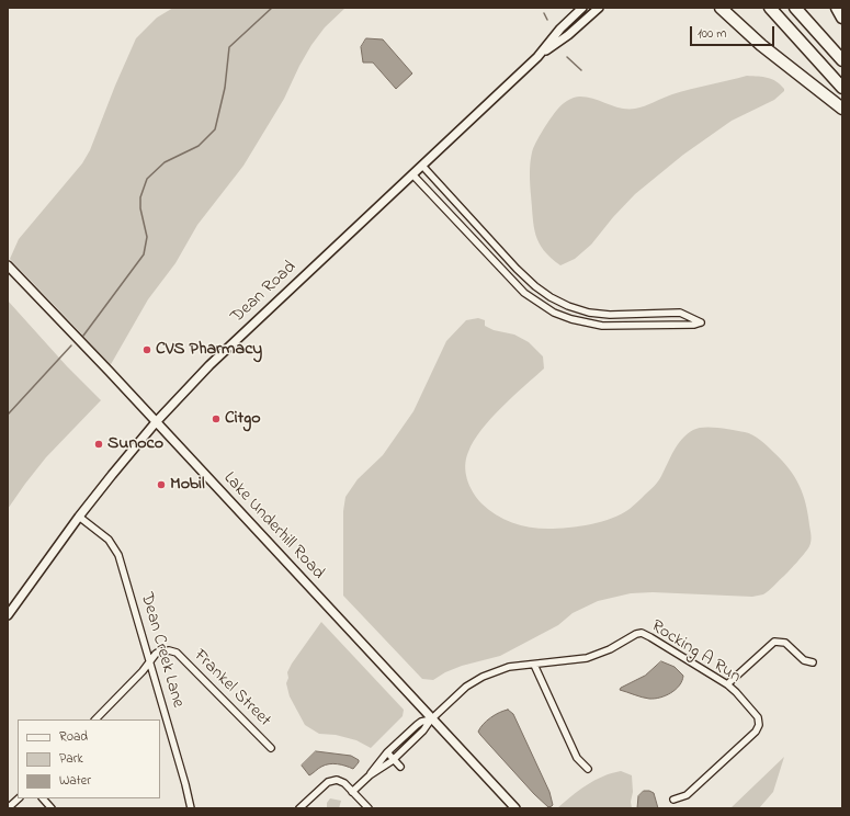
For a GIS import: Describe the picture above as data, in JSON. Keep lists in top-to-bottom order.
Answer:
{
  "streets": {
    "street": [
      "Dean Road",
      "Lake Underhill Road",
      "Dean Creek Lane",
      "Rocking A Run",
      "Frankel Street"
    ]
  },
  "crossings": [
    ["Dean Road", "Lake Underhill Road"],
    ["Dean Road", "Dean Creek Lane"],
    ["Lake Underhill Road", "Rocking A Run"],
    ["Dean Creek Lane", "Frankel Street"]
  ],
  "places": [
    "CVS Pharmacy",
    "Citgo",
    "Sunoco",
    "Mobil"
  ],
  "legend": ["Road", "Park", "Water"],
  "scale_bar": "100 m"
}
